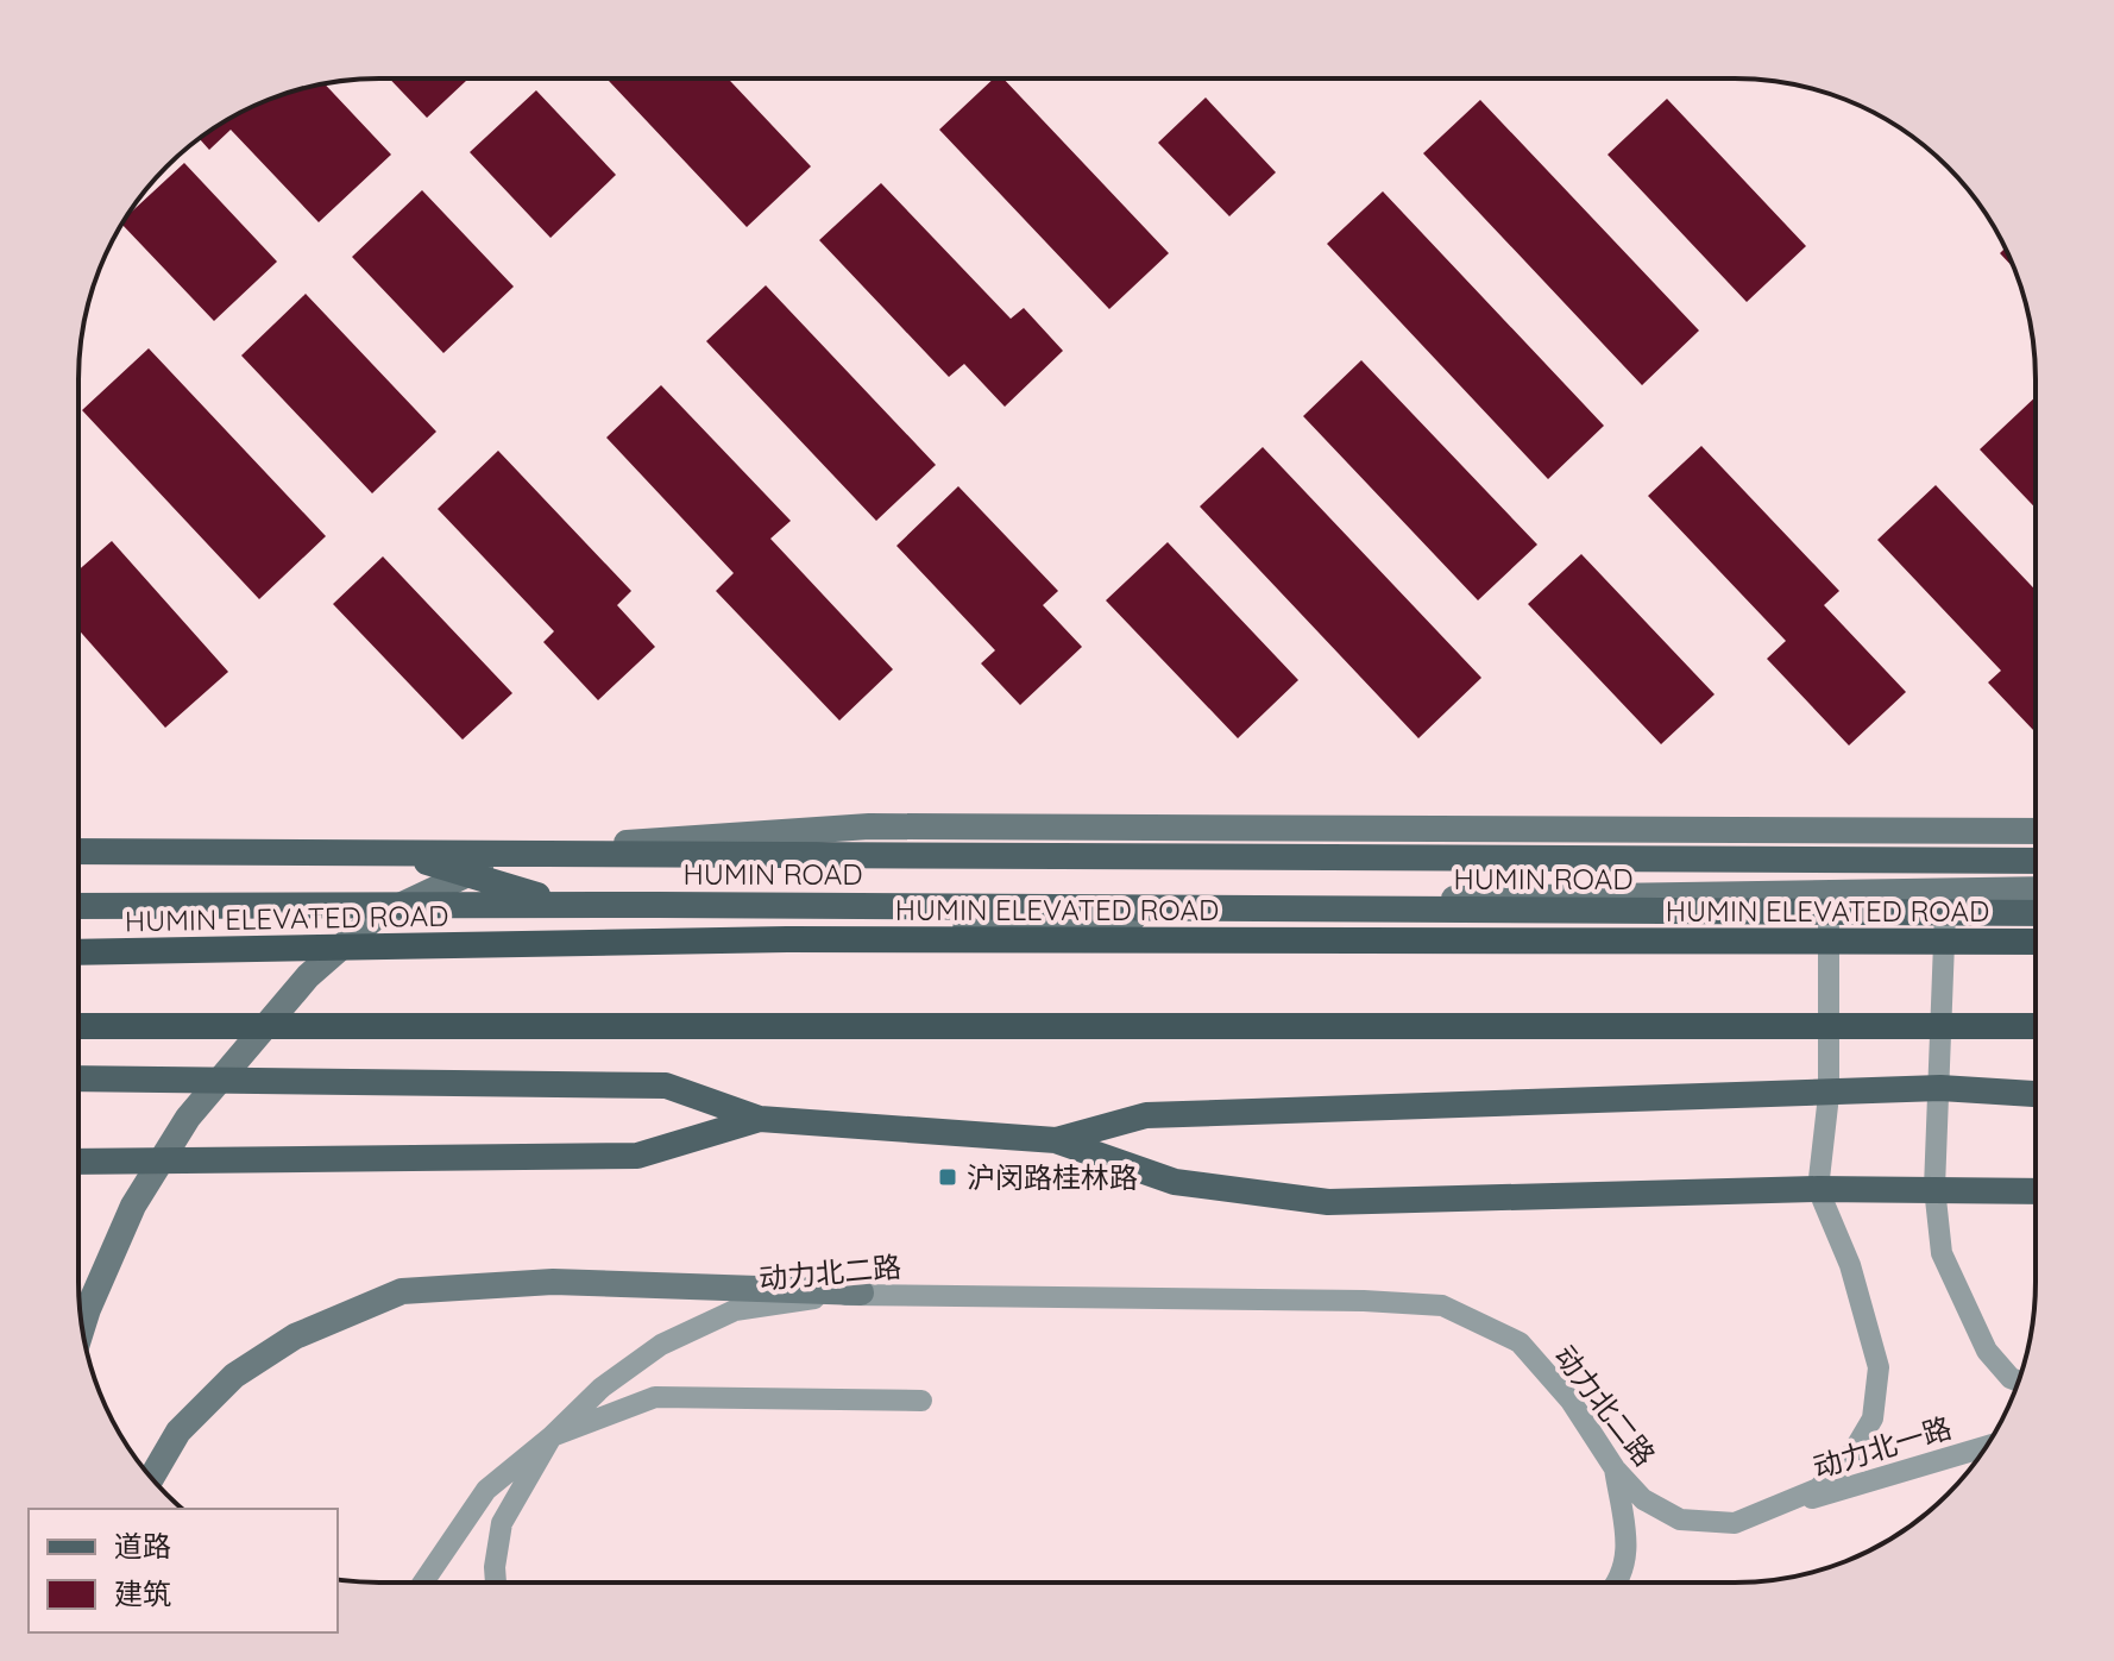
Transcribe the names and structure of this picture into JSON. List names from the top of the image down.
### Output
{
  "streets": {
    "highway": ["HUMIN ELEVATED ROAD"],
    "main road": ["HUMIN ROAD"],
    "lane": ["动力北二路", "动力北一路"]
  },
  "crossings": [
    ["HUMIN ROAD", "动力北二路"],
    ["动力北二路", "动力北一路"]
  ],
  "places": {
    "transit": ["沪闵路桂林路"]
  },
  "legend": ["道路", "建筑"]
}
